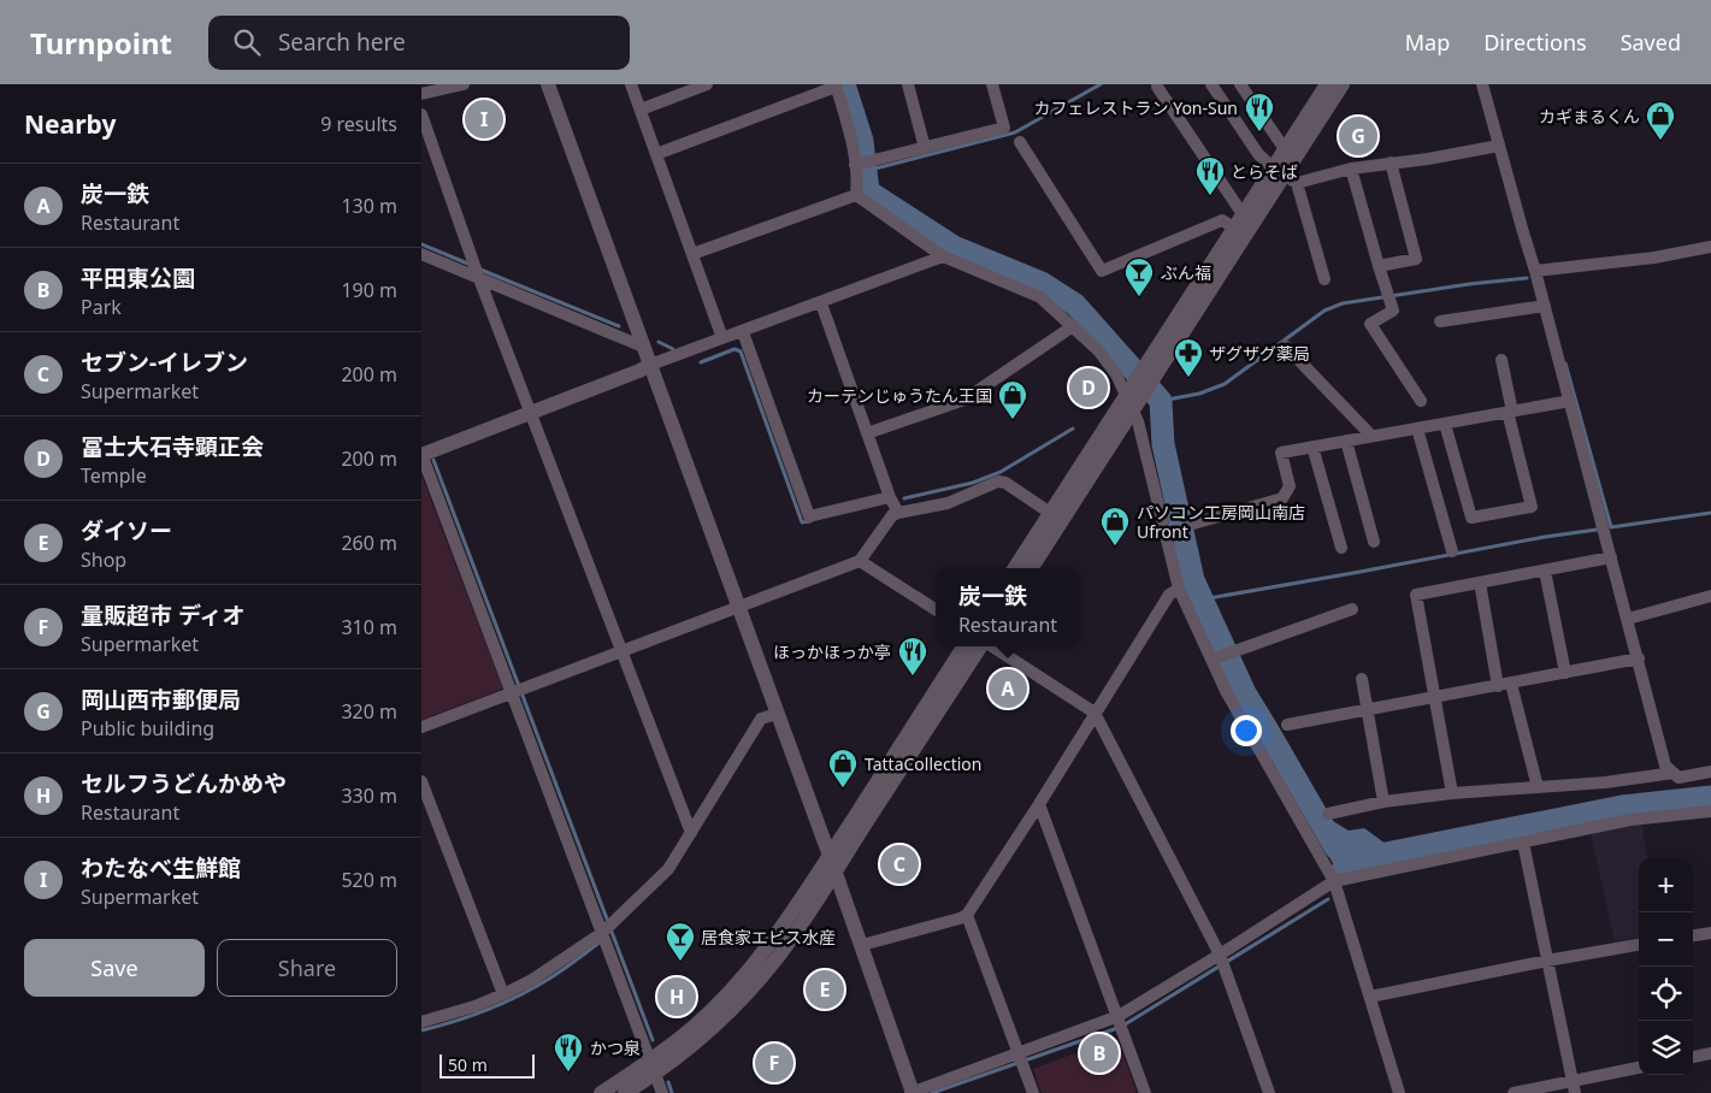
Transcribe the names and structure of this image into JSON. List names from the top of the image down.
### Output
{
  "places": {
    "restaurant": [
      "カフェレストラン Yon-Sun",
      "とらそば",
      "ほっかほっか亭",
      "かつ泉"
    ],
    "shop": [
      "カギまるくん",
      "カーテンじゅうたん王国",
      "パソコン工房岡山南店 Ufront",
      "TattaCollection"
    ],
    "bar": ["ぶん福", "居食家エビス水産"],
    "pharmacy": ["ザグザグ薬局"]
  },
  "scale_bar": "50 m",
  "page": {
    "header": "Turnpoint",
    "search": "Search here",
    "nav": ["Map", "Directions", "Saved"],
    "heading": ["Nearby", "9 results"],
    "pins": [
      "I",
      "G",
      "D",
      "A",
      "C",
      "E",
      "H",
      "B",
      "F"
    ],
    "list": [
      {
        "mark": "A",
        "name": "炭一鉄",
        "note": "Restaurant",
        "value": "130 m"
      },
      {
        "mark": "B",
        "name": "平田東公園",
        "note": "Park",
        "value": "190 m"
      },
      {
        "mark": "C",
        "name": "セブン-イレブン",
        "note": "Supermarket",
        "value": "200 m"
      },
      {
        "mark": "D",
        "name": "冨士大石寺顕正会",
        "note": "Temple",
        "value": "200 m"
      },
      {
        "mark": "E",
        "name": "ダイソー",
        "note": "Shop",
        "value": "260 m"
      },
      {
        "mark": "F",
        "name": "量販超市 ディオ",
        "note": "Supermarket",
        "value": "310 m"
      },
      {
        "mark": "G",
        "name": "岡山西市郵便局",
        "note": "Public building",
        "value": "320 m"
      },
      {
        "mark": "H",
        "name": "セルフうどんかめや",
        "note": "Restaurant",
        "value": "330 m"
      },
      {
        "mark": "I",
        "name": "わたなべ生鮮館",
        "note": "Supermarket",
        "value": "520 m"
      }
    ],
    "popup": ["炭一鉄", "Restaurant"],
    "map_buttons": ["+", "−"],
    "buttons": ["Save", "Share"],
    "scale": "50 m"
  }
}
